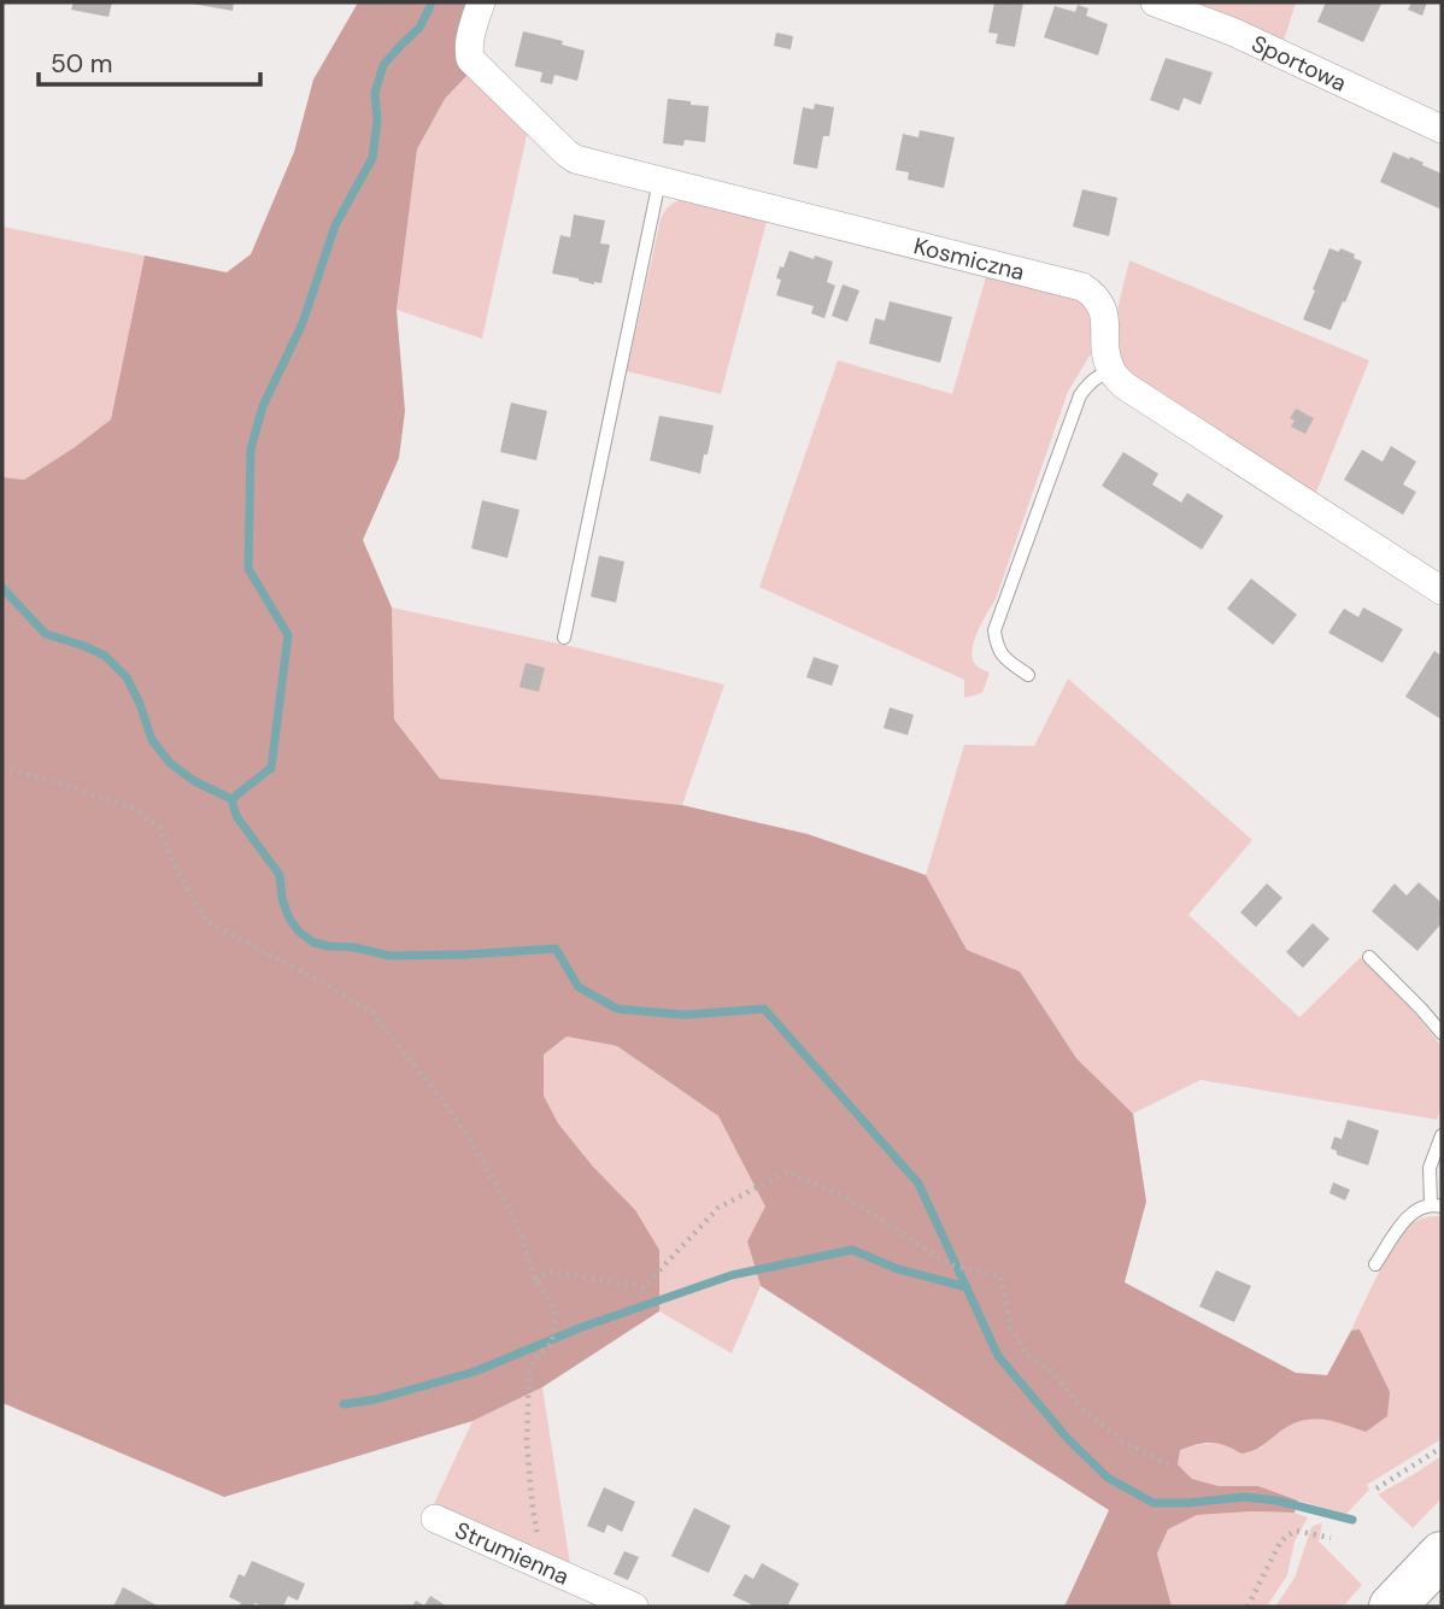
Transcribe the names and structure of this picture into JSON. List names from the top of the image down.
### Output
{
  "streets": {
    "street": ["Sportowa", "Kosmiczna", "Strumienna"]
  },
  "scale_bar": "50 m"
}
